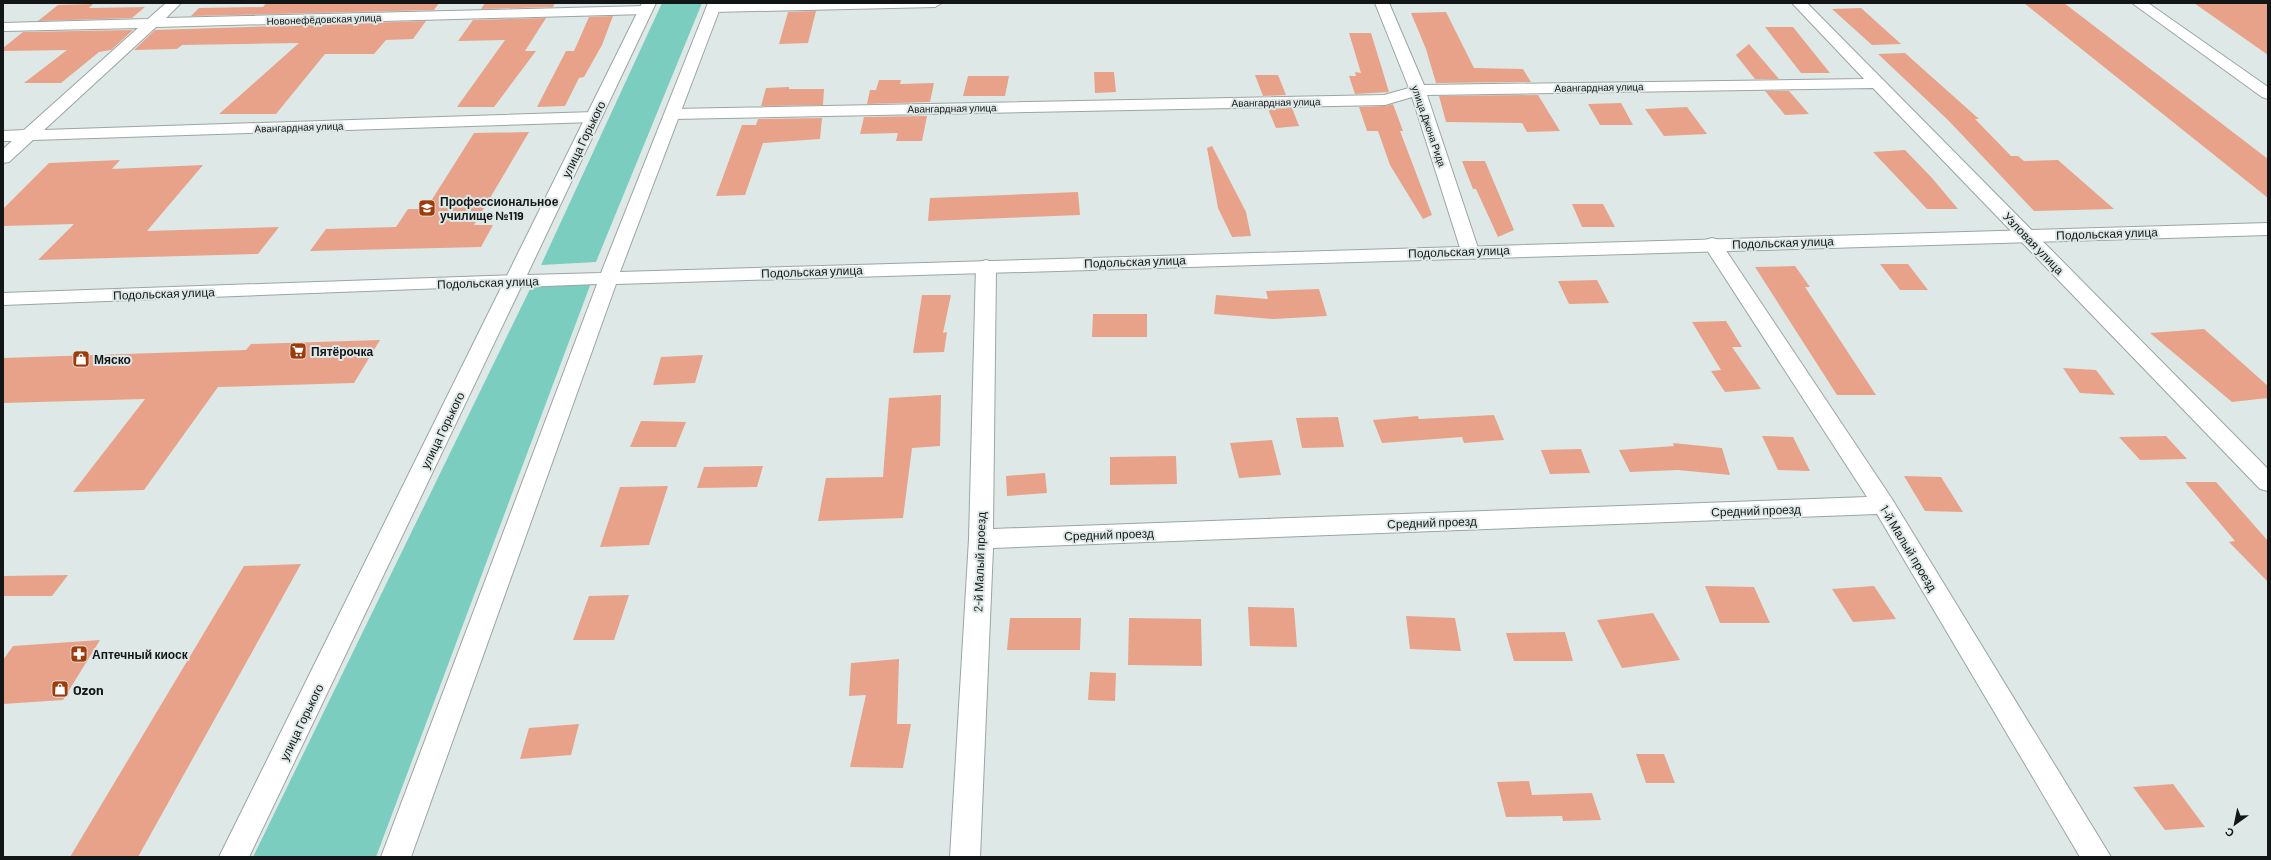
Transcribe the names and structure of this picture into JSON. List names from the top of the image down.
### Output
{
  "streets": {
    "street": [
      "Новонефёдовская улица",
      "Авангардная улица",
      "улица Джона Рида",
      "улица Горького",
      "Подольская улица",
      "Узловая улица",
      "Средний проезд",
      "1-й Малый проезд",
      "2-й Малый проезд"
    ]
  },
  "crossings": [
    ["Новонефёдовская улица", "улица Горького"],
    ["Авангардная улица", "улица Джона Рида"],
    ["Авангардная улица", "улица Горького"],
    ["Авангардная улица", "Узловая улица"],
    ["улица Джона Рида", "Подольская улица"],
    ["улица Горького", "Подольская улица"],
    ["Подольская улица", "Узловая улица"],
    ["Подольская улица", "1-й Малый проезд"],
    ["Подольская улица", "2-й Малый проезд"],
    ["Средний проезд", "1-й Малый проезд"],
    ["Средний проезд", "2-й Малый проезд"]
  ],
  "places": {
    "school or university": ["Профессиональное училище №119"],
    "supermarket": ["Пятёрочка"],
    "shop": ["Мяско", "Ozon"],
    "pharmacy": ["Аптечный киоск"]
  },
  "north": "bottom left"
}
